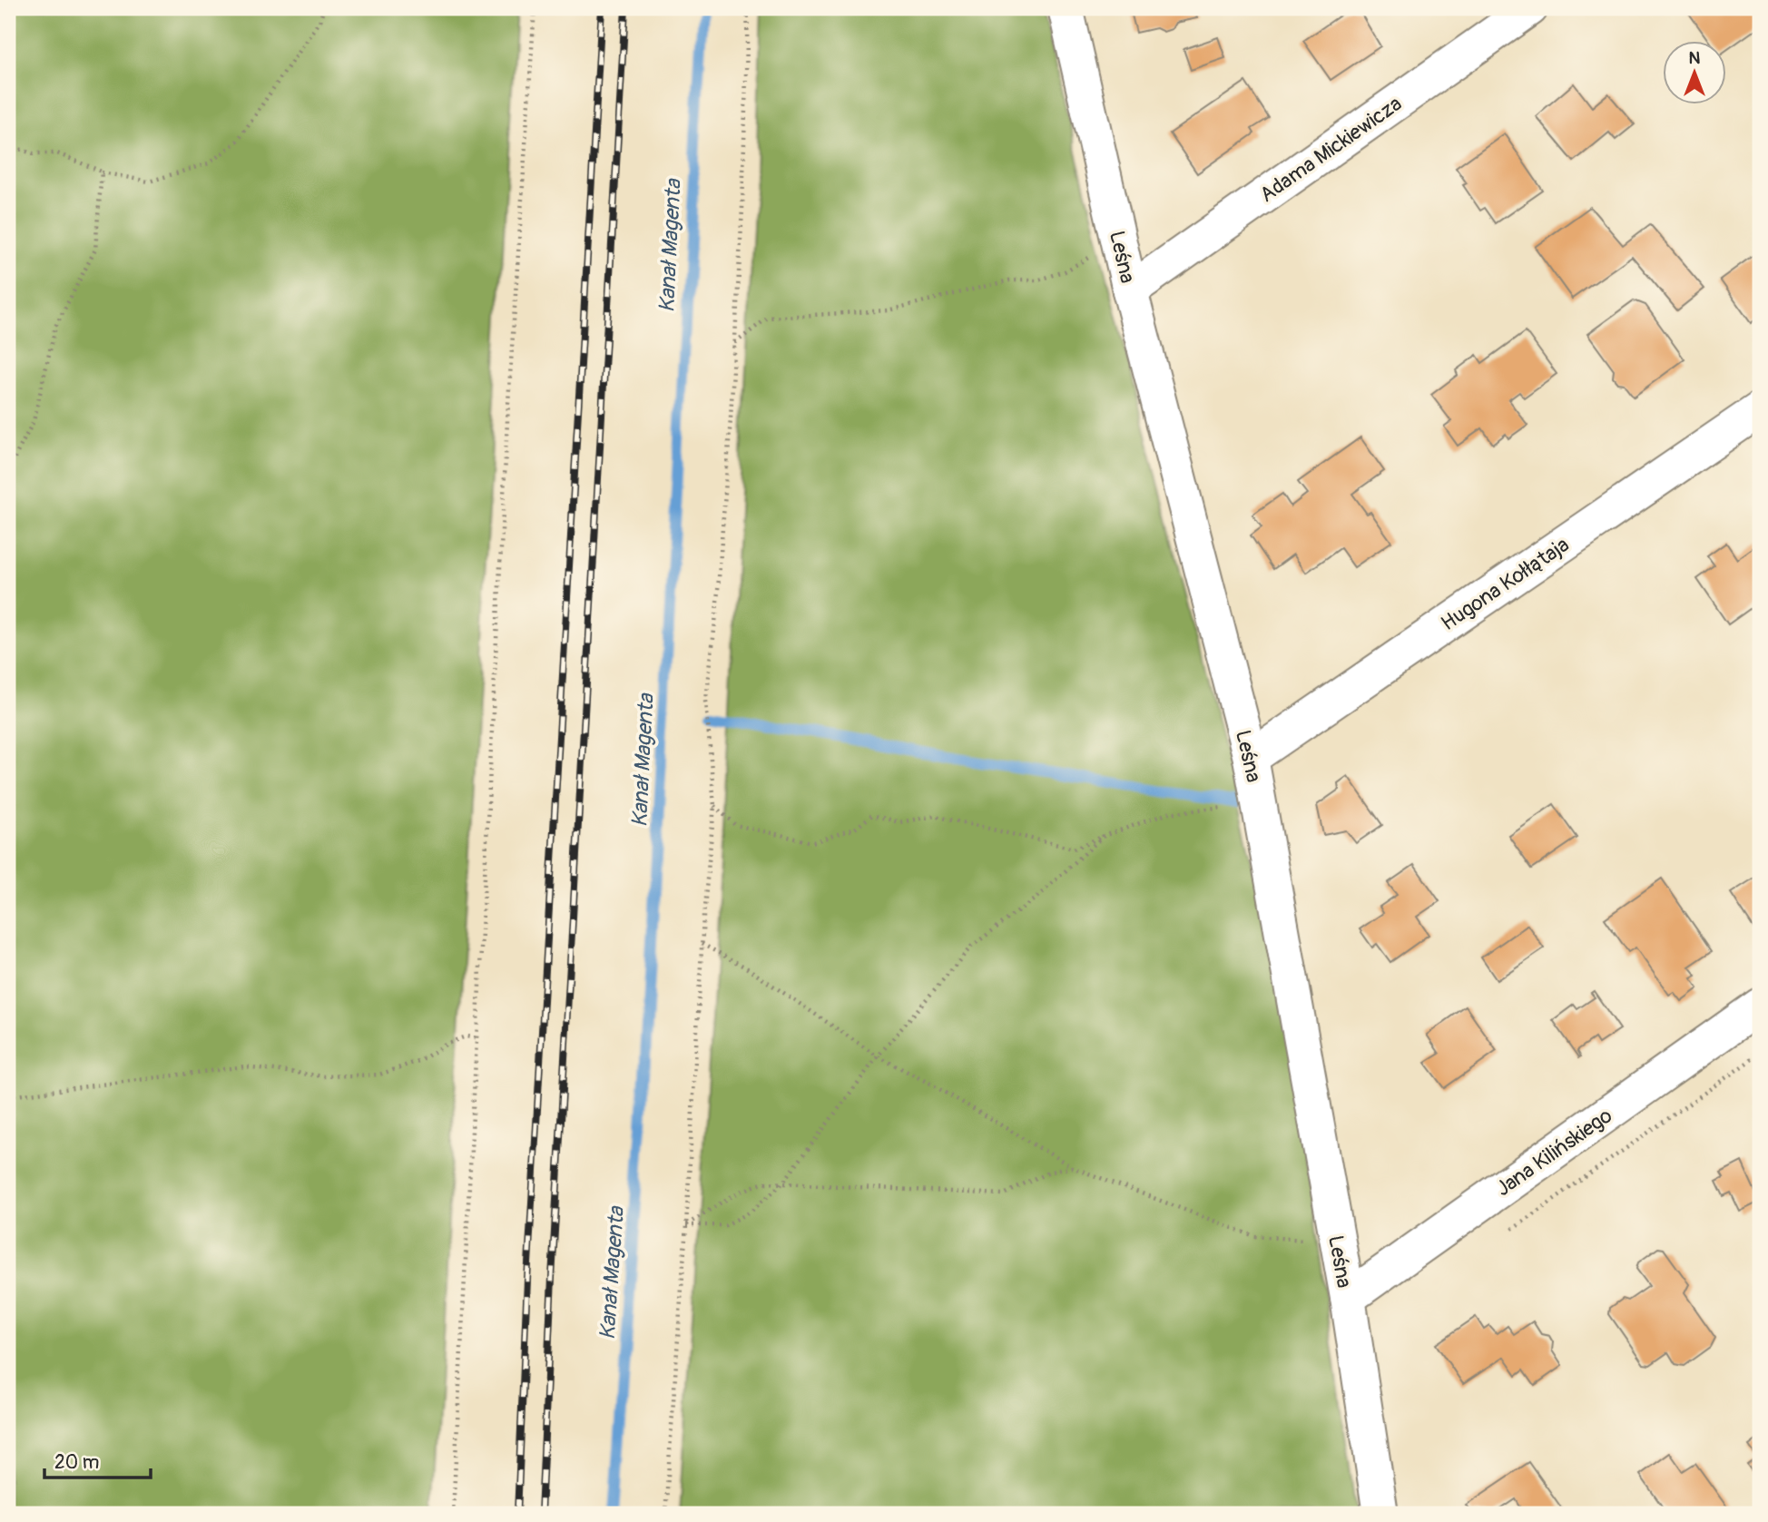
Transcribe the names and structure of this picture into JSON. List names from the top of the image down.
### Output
{
  "streets": {
    "street": [
      "Adama Mickiewicza",
      "Leśna",
      "Hugona Kołłątaja",
      "Jana Kilińskiego"
    ]
  },
  "crossings": [
    ["Adama Mickiewicza", "Leśna"],
    ["Leśna", "Hugona Kołłątaja"],
    ["Leśna", "Jana Kilińskiego"]
  ],
  "water": ["Kanał Magenta"],
  "scale_bar": "20 m",
  "north": "top"
}
